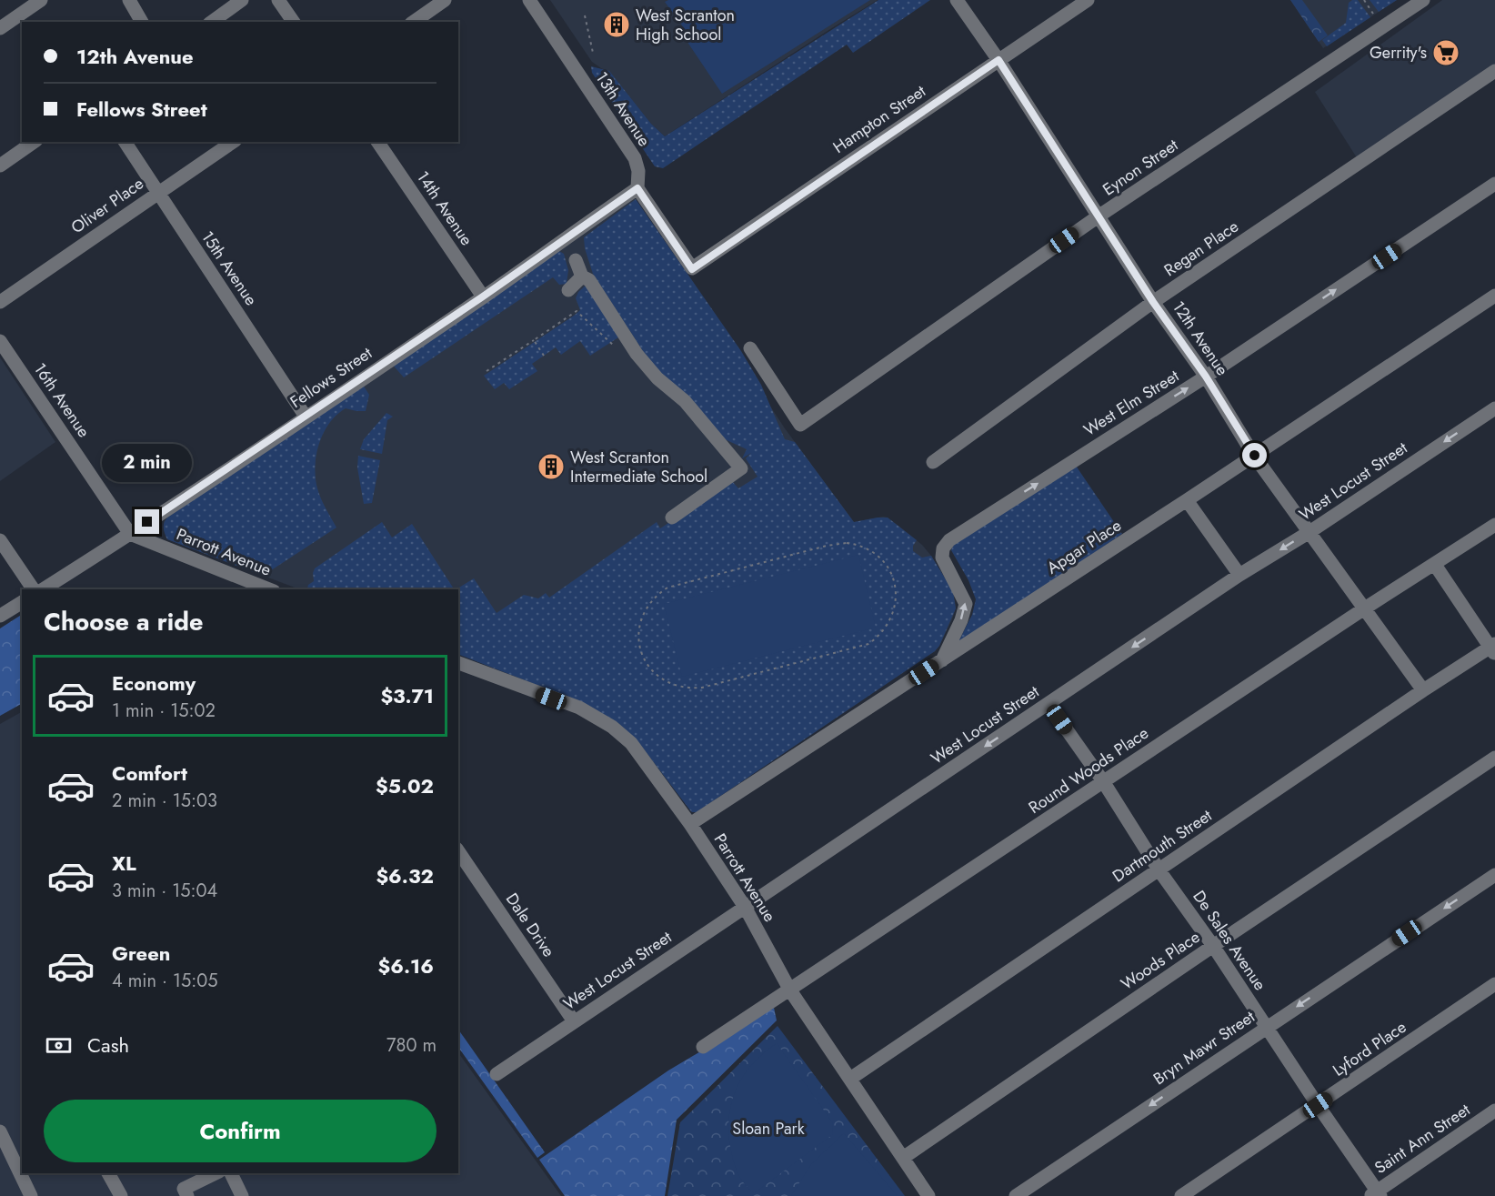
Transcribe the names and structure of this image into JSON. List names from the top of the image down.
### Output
{
  "streets": {
    "street": [
      "13th Avenue",
      "Hampton Street",
      "Eynon Street",
      "Oliver Place",
      "14th Avenue",
      "Regan Place",
      "15th Avenue",
      "12th Avenue",
      "Fellows Street",
      "16th Avenue",
      "West Elm Street",
      "West Locust Street",
      "Apgar Place",
      "Parrott Avenue",
      "Round Woods Place",
      "Dartmouth Street",
      "Dale Drive",
      "De Sales Avenue",
      "Woods Place",
      "Bryn Mawr Street",
      "Lyford Place",
      "Saint Ann Street"
    ]
  },
  "crossings": [
    ["13th Avenue", "Hampton Street"],
    ["13th Avenue", "Fellows Street"],
    ["Hampton Street", "12th Avenue"],
    ["Hampton Street", "Fellows Street"],
    ["Eynon Street", "12th Avenue"],
    ["Oliver Place", "15th Avenue"],
    ["14th Avenue", "Fellows Street"],
    ["Regan Place", "12th Avenue"],
    ["15th Avenue", "Fellows Street"],
    ["12th Avenue", "West Elm Street"],
    ["12th Avenue", "West Locust Street"],
    ["12th Avenue", "Apgar Place"],
    ["12th Avenue", "Round Woods Place"],
    ["12th Avenue", "Dartmouth Street"],
    ["Fellows Street", "16th Avenue"],
    ["Fellows Street", "Parrott Avenue"],
    ["16th Avenue", "Parrott Avenue"],
    ["West Elm Street", "Apgar Place"],
    ["West Locust Street", "Parrott Avenue"],
    ["West Locust Street", "Dale Drive"],
    ["West Locust Street", "De Sales Avenue"],
    ["Apgar Place", "Parrott Avenue"],
    ["Parrott Avenue", "Round Woods Place"],
    ["Parrott Avenue", "Dartmouth Street"],
    ["Parrott Avenue", "Woods Place"],
    ["Round Woods Place", "De Sales Avenue"],
    ["Dartmouth Street", "De Sales Avenue"],
    ["De Sales Avenue", "Woods Place"],
    ["De Sales Avenue", "Bryn Mawr Street"],
    ["De Sales Avenue", "Lyford Place"],
    ["De Sales Avenue", "Saint Ann Street"]
  ],
  "one_way": ["West Elm Street", "West Locust Street", "Bryn Mawr Street"],
  "parks": ["Sloan Park"],
  "places": {
    "building": ["West Scranton High School", "West Scranton Intermediate School"],
    "supermarket": ["Gerrity's"]
  },
  "page": {
    "banner": ["12th Avenue", "Fellows Street"],
    "bubble": "2 min",
    "heading": "Choose a ride",
    "list": [
      {
        "name": "Economy",
        "note": "1 min · 15:02",
        "value": "$3.71"
      },
      {
        "name": "Comfort",
        "note": "2 min · 15:03",
        "value": "$5.02"
      },
      {
        "name": "XL",
        "note": "3 min · 15:04",
        "value": "$6.32"
      },
      {
        "name": "Green",
        "note": "4 min · 15:05",
        "value": "$6.16"
      }
    ],
    "pay": ["Cash", "780 m"],
    "buttons": "Confirm"
  }
}
